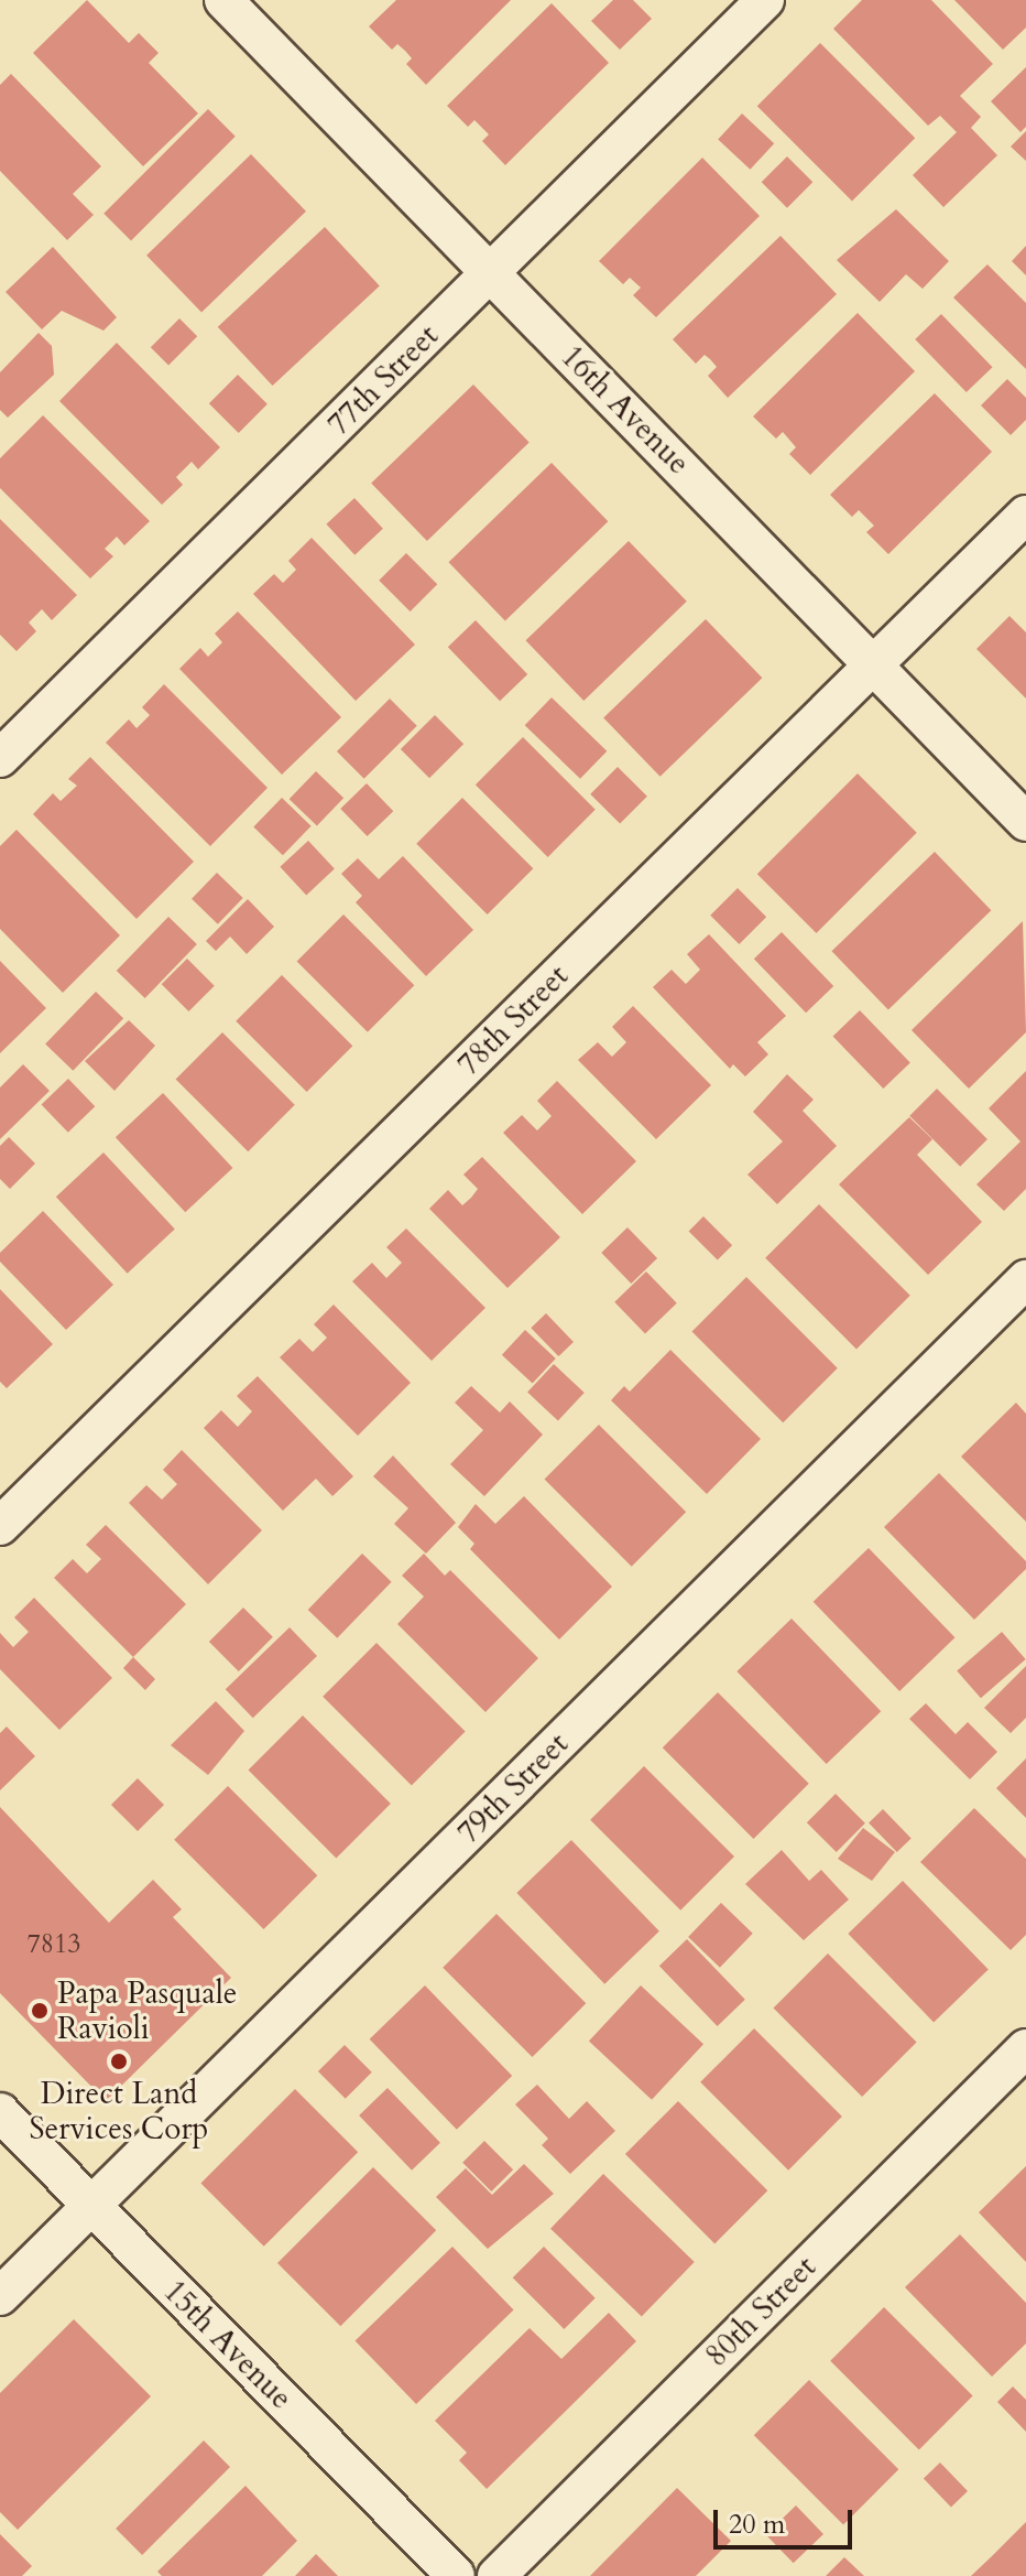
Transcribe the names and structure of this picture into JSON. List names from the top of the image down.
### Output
{
  "streets": {
    "street": [
      "77th Street",
      "16th Avenue",
      "78th Street",
      "79th Street",
      "80th Street",
      "15th Avenue"
    ]
  },
  "crossings": [
    ["77th Street", "16th Avenue"],
    ["16th Avenue", "78th Street"],
    ["79th Street", "15th Avenue"]
  ],
  "places": ["Papa Pasquale Ravioli", "Direct Land Services Corp"],
  "house_numbers": ["7813"],
  "scale_bar": "20 m"
}
